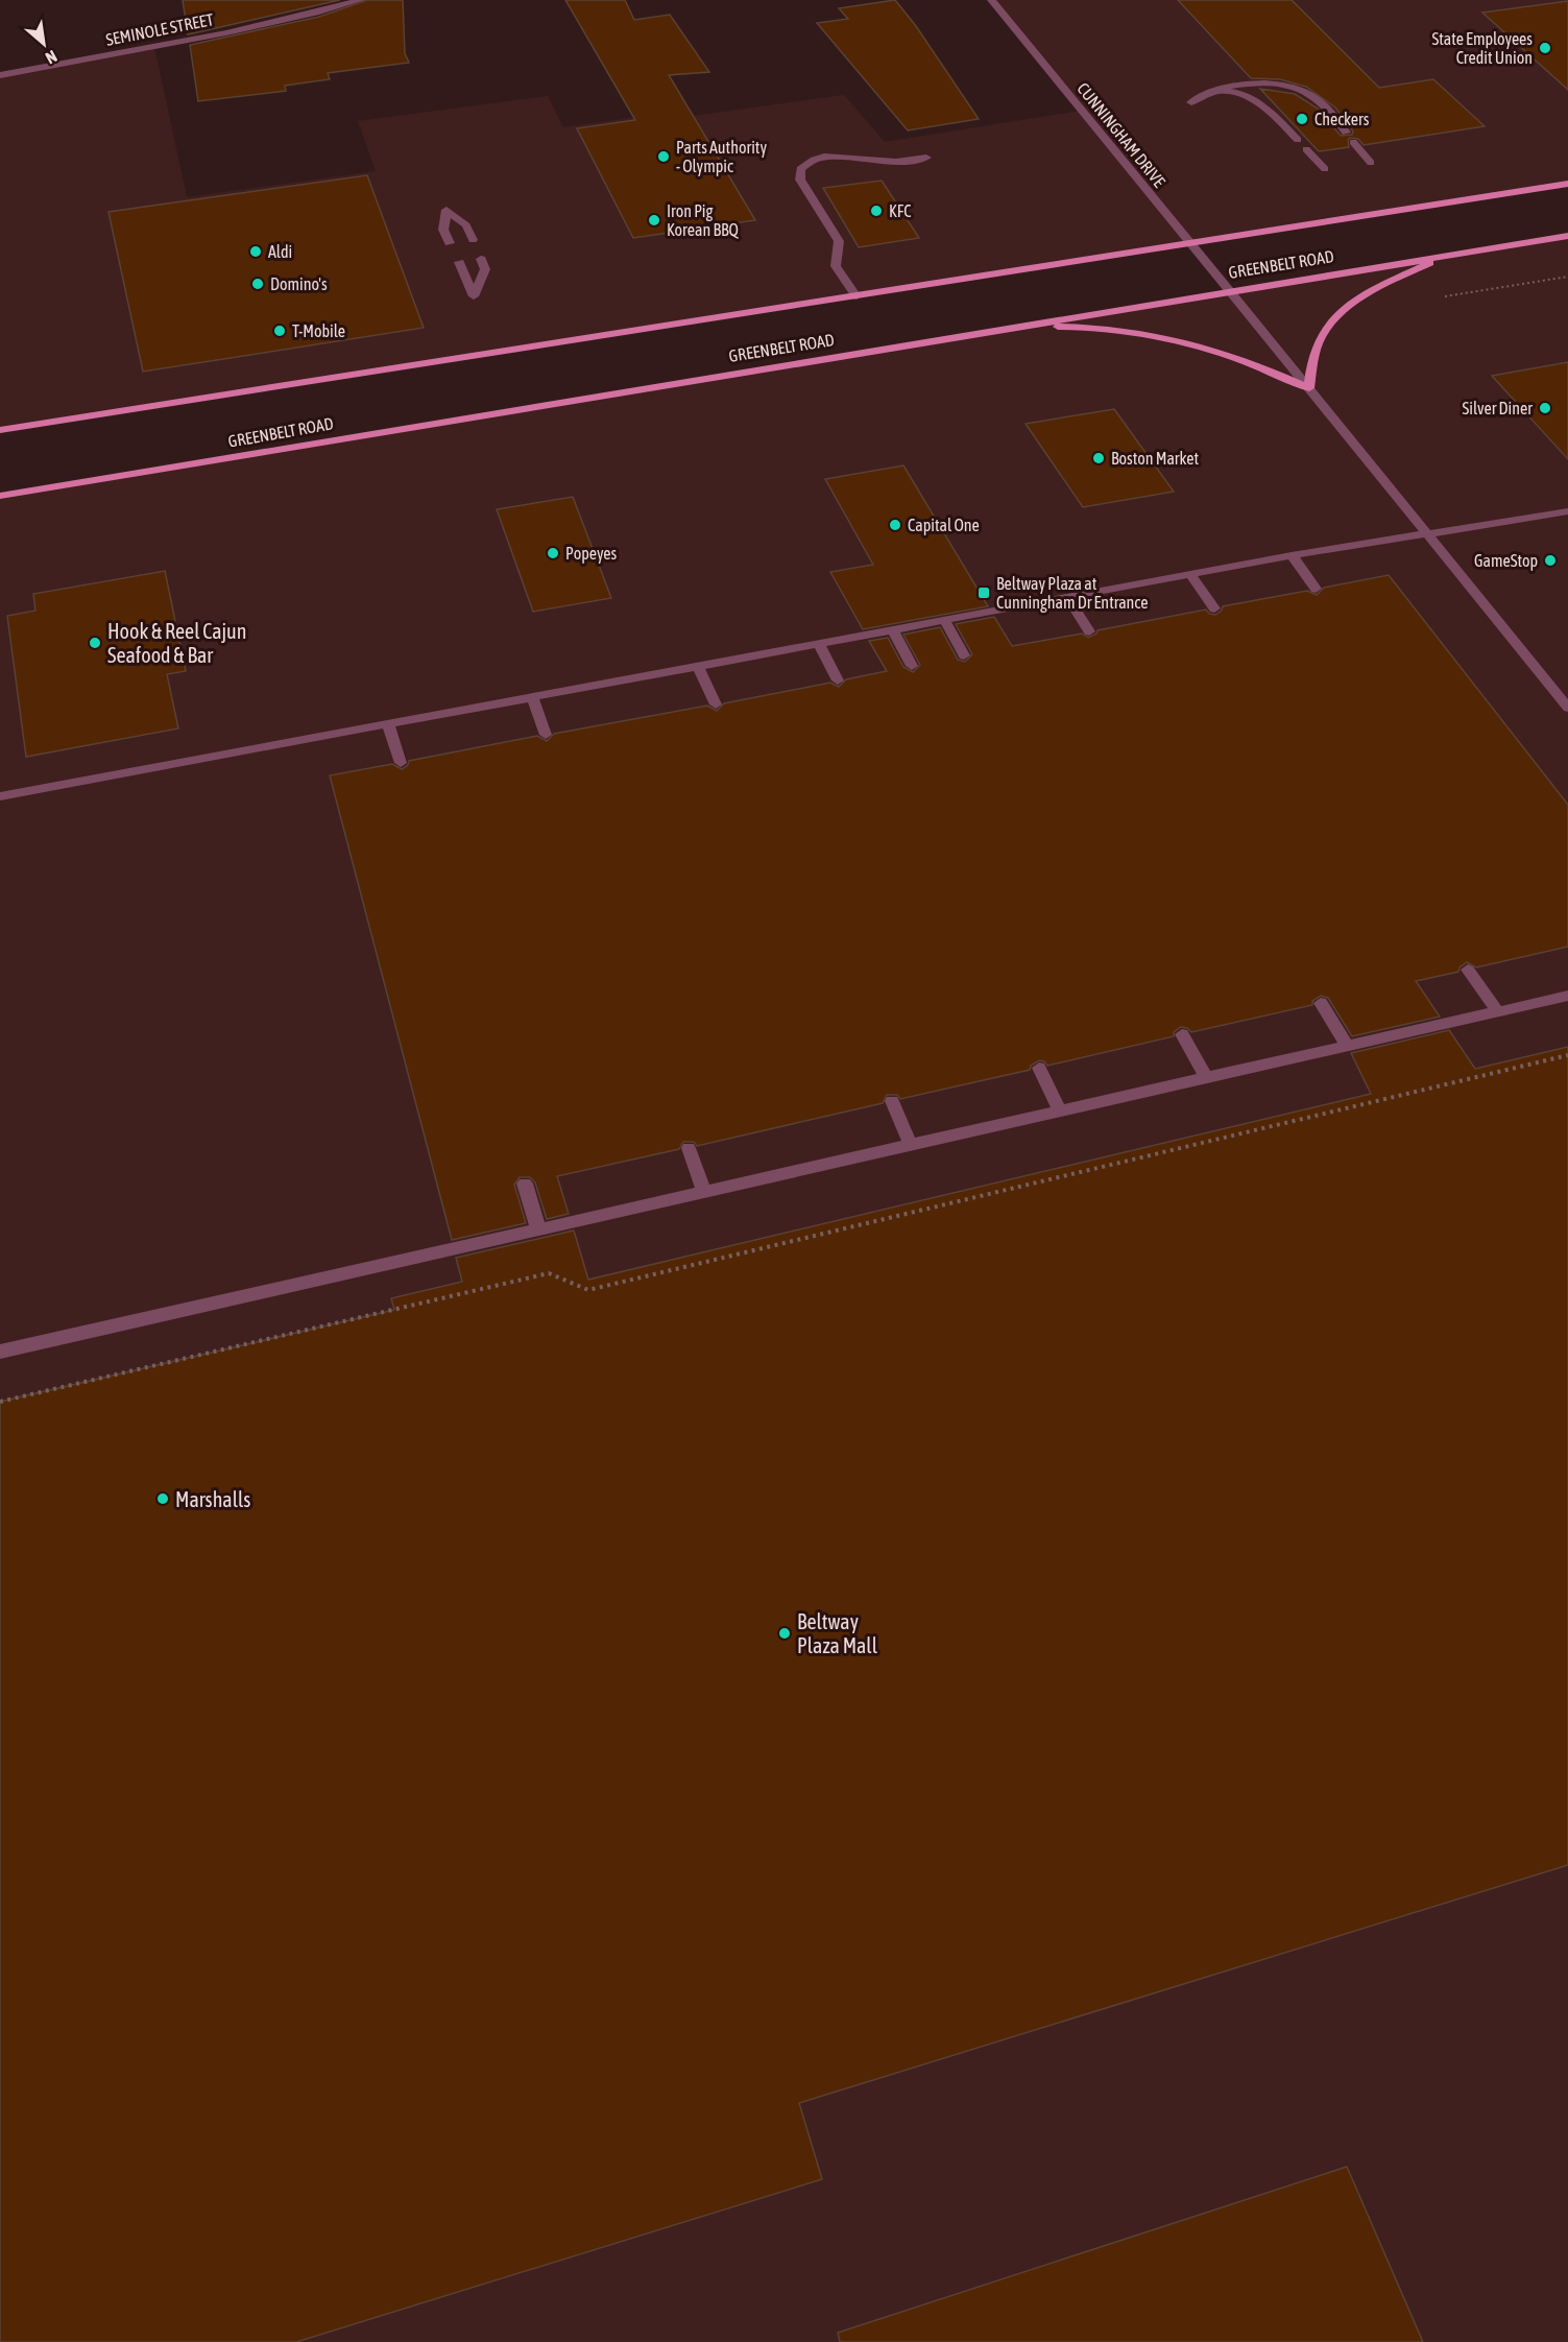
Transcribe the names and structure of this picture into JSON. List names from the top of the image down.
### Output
{
  "streets": {
    "main road": ["GREENBELT ROAD"],
    "street": ["SEMINOLE STREET", "CUNNINGHAM DRIVE"]
  },
  "crossings": [
    ["CUNNINGHAM DRIVE", "GREENBELT ROAD"]
  ],
  "places": {
    "other": [
      "State Employees Credit Union",
      "Checkers",
      "Parts Authority - Olympic",
      "KFC",
      "Iron Pig Korean BBQ",
      "Aldi",
      "Domino's",
      "T-Mobile",
      "Silver Diner",
      "Boston Market",
      "Capital One",
      "Popeyes",
      "GameStop",
      "Hook & Reel Cajun Seafood & Bar",
      "Marshalls",
      "Beltway Plaza Mall"
    ],
    "transit": ["Beltway Plaza at Cunningham Dr Entrance"]
  },
  "north": "bottom right"
}
